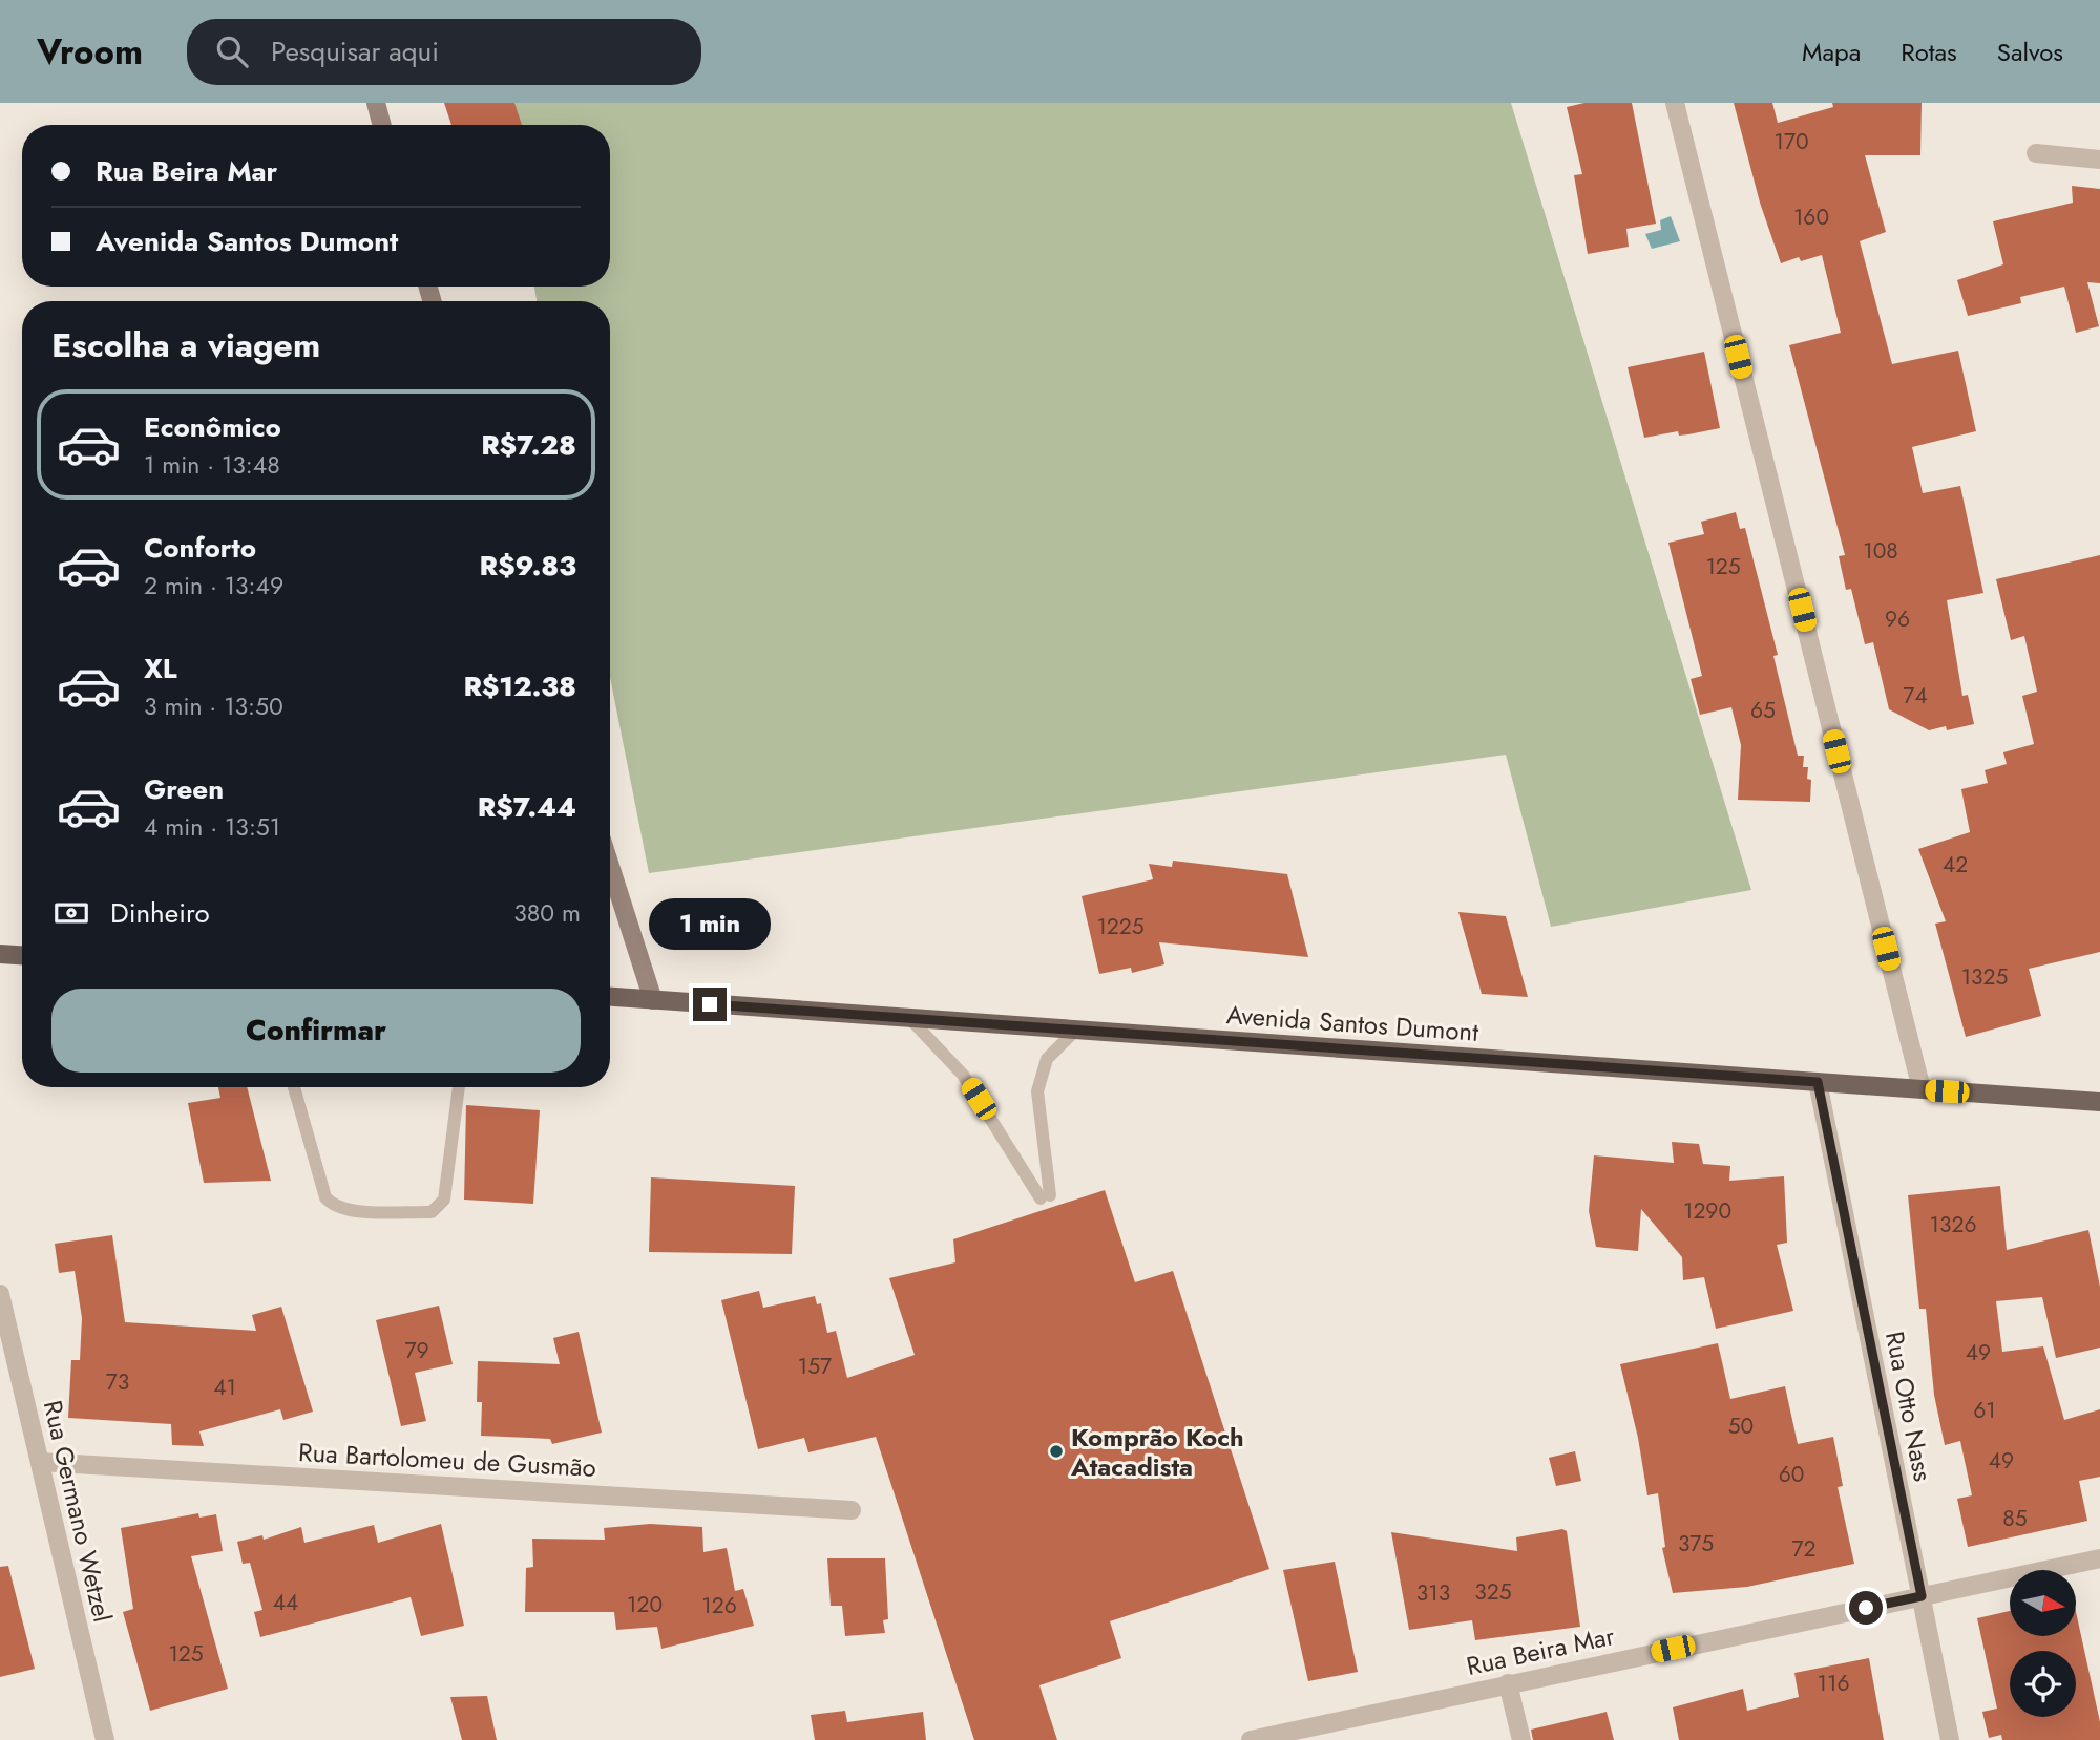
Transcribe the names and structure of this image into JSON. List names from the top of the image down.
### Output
{
  "streets": {
    "main road": ["Avenida Santos Dumont"],
    "street": [
      "Rua Otto Nass",
      "Rua Bartolomeu de Gusmão",
      "Rua Germano Wetzel",
      "Rua Beira Mar"
    ]
  },
  "crossings": [
    ["Avenida Santos Dumont", "Rua Otto Nass"],
    ["Rua Otto Nass", "Rua Beira Mar"],
    ["Rua Bartolomeu de Gusmão", "Rua Germano Wetzel"]
  ],
  "places": ["Komprão Koch Atacadista"],
  "house_numbers": [
    "170",
    "160",
    "108",
    "125",
    "96",
    "74",
    "65",
    "42",
    "1225",
    "1325",
    "1290",
    "1326",
    "79",
    "49",
    "157",
    "73",
    "41",
    "61",
    "50",
    "49",
    "60",
    "85",
    "375",
    "72",
    "325",
    "313",
    "44",
    "120",
    "126",
    "125",
    "116"
  ],
  "north": "right",
  "page": {
    "header": "Vroom",
    "search": "Pesquisar aqui",
    "nav": ["Mapa", "Rotas", "Salvos"],
    "banner": ["Rua Beira Mar", "Avenida Santos Dumont"],
    "heading": "Escolha a viagem",
    "list": [
      {
        "name": "Econômico",
        "note": "1 min · 13:48",
        "value": "R$7.28"
      },
      {
        "name": "Conforto",
        "note": "2 min · 13:49",
        "value": "R$9.83"
      },
      {
        "name": "XL",
        "note": "3 min · 13:50",
        "value": "R$12.38"
      },
      {
        "name": "Green",
        "note": "4 min · 13:51",
        "value": "R$7.44"
      }
    ],
    "pay": ["Dinheiro", "380 m"],
    "bubble": "1 min",
    "buttons": "Confirmar"
  }
}
